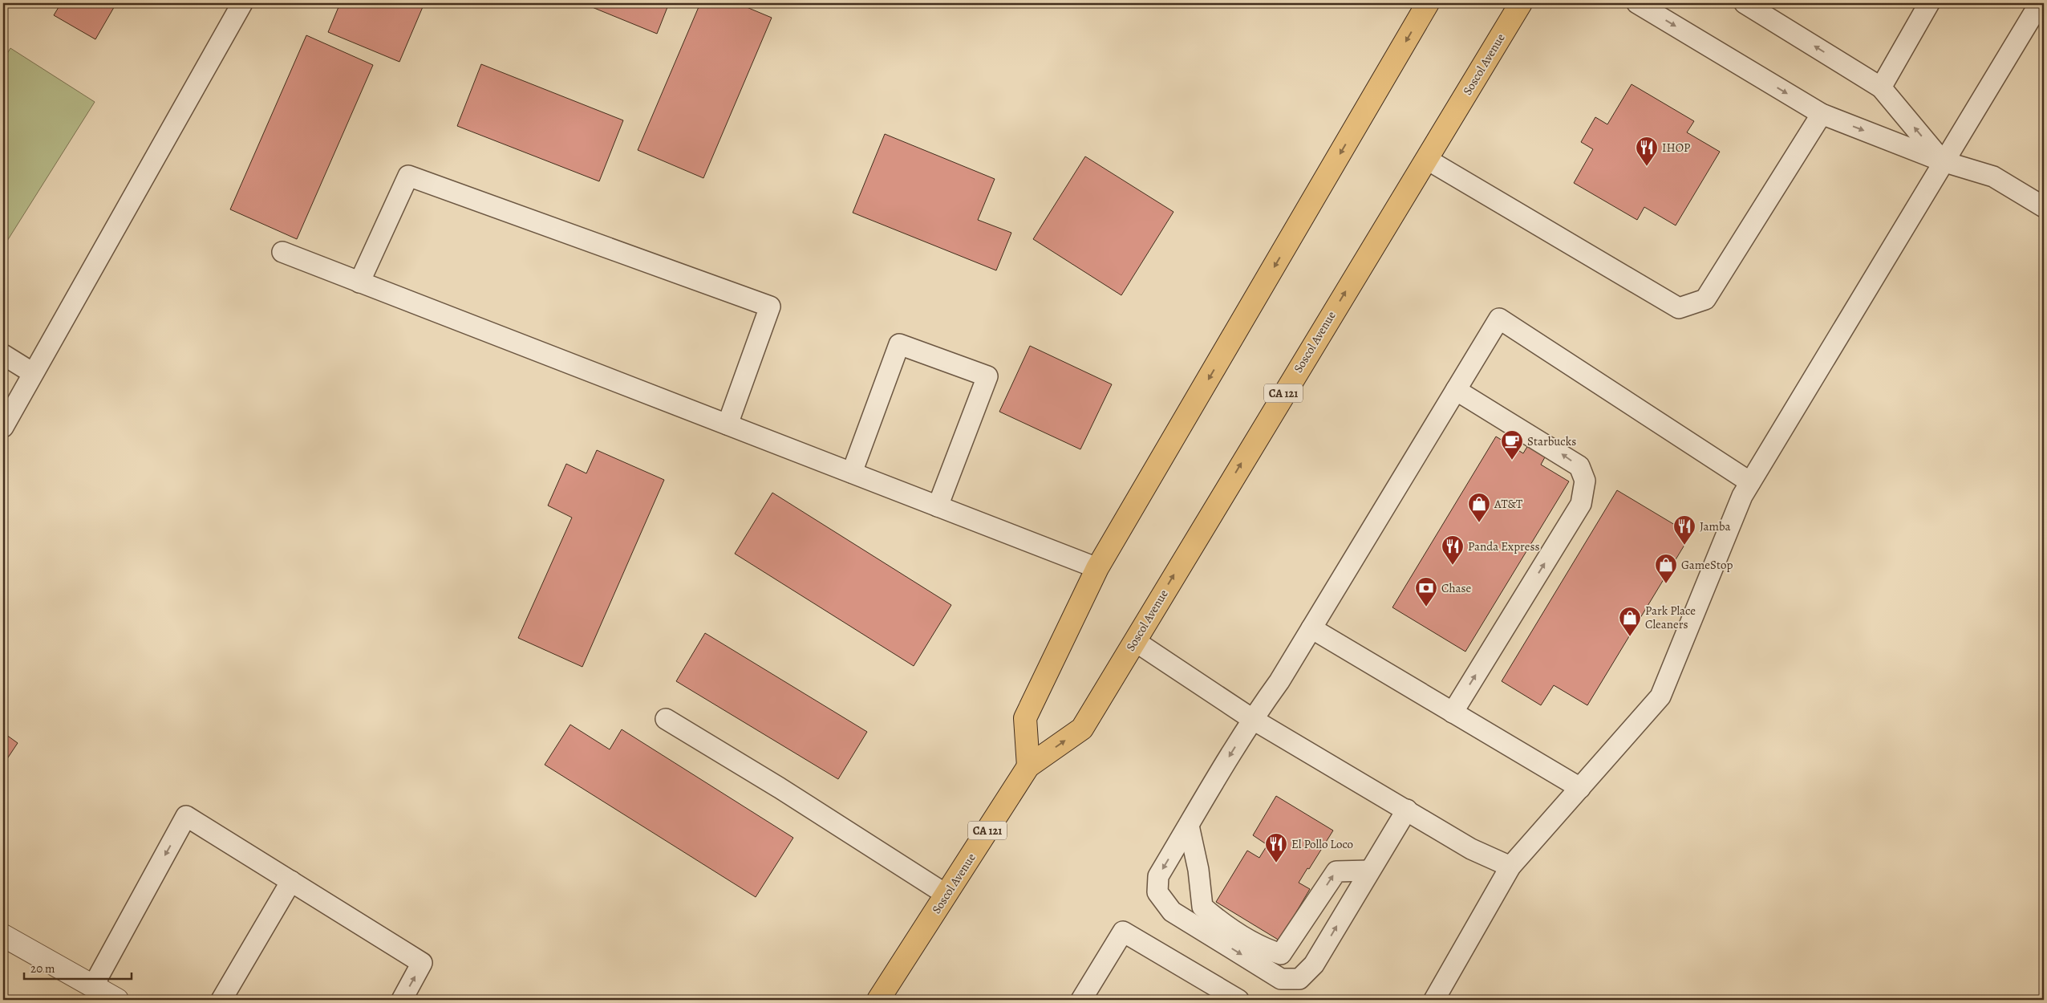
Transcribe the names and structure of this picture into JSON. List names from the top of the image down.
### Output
{
  "streets": {
    "main road": ["Soscol Avenue", "CA 121"]
  },
  "places": {
    "restaurant": [
      "IHOP",
      "Jamba",
      "Panda Express",
      "El Pollo Loco"
    ],
    "cafe": ["Starbucks"],
    "shop": ["AT&T", "GameStop", "Park Place Cleaners"],
    "bank": ["Chase"]
  },
  "scale_bar": "20 m"
}
